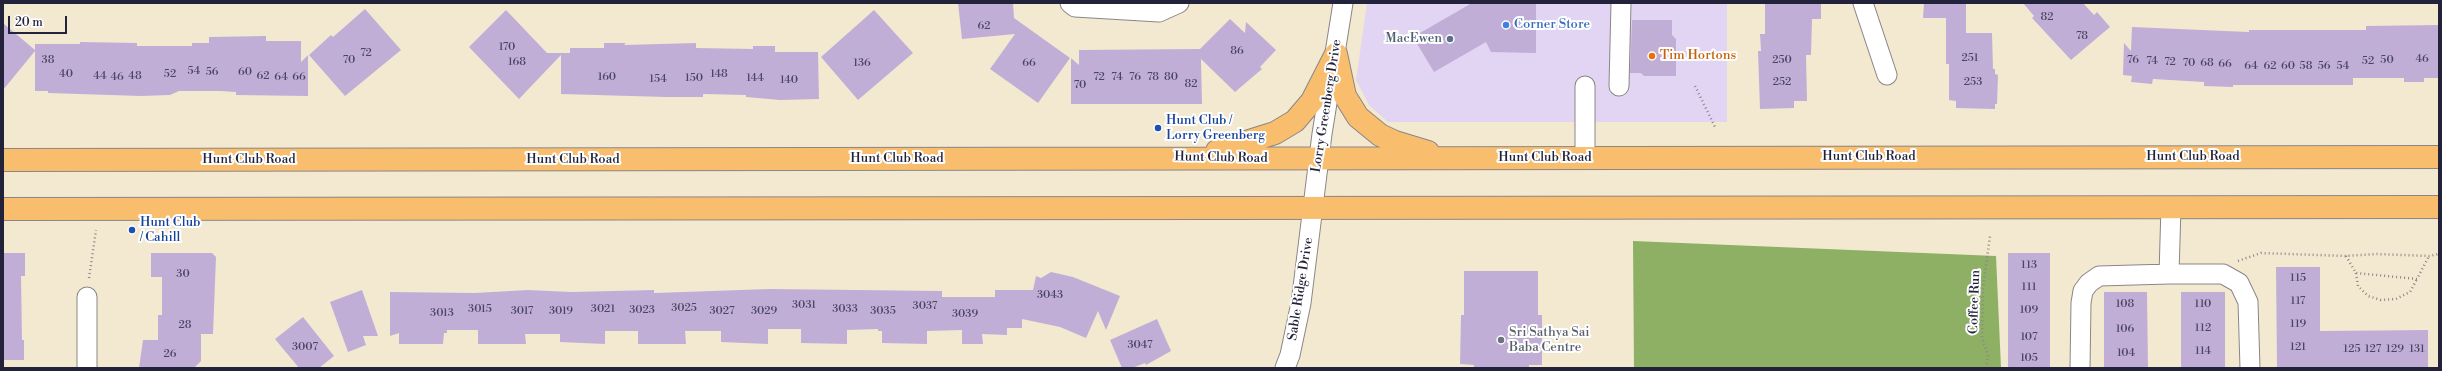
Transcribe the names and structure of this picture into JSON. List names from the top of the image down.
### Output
{
  "streets": {
    "main road": ["Hunt Club Road"],
    "street": ["Lorry Greenberg Drive", "Sable Ridge Drive"],
    "path": ["Coffee Run"]
  },
  "crossings": [
    ["Lorry Greenberg Drive", "Hunt Club Road"],
    ["Lorry Greenberg Drive", "Sable Ridge Drive"]
  ],
  "places": [
    "Corner Store",
    "MacEwen",
    "Tim Hortons",
    "Hunt Club / Lorry Greenberg",
    "Hunt Club / Cahill",
    "Sri Sathya Sai Baba Centre"
  ],
  "house_numbers": [
    "82",
    "62",
    "78",
    "170",
    "86",
    "72",
    "251",
    "46",
    "38",
    "70",
    "250",
    "76",
    "50",
    "74",
    "52",
    "168",
    "72",
    "136",
    "66",
    "70",
    "68",
    "66",
    "64",
    "62",
    "60",
    "58",
    "56",
    "54",
    "54",
    "56",
    "60",
    "40",
    "52",
    "148",
    "44",
    "48",
    "62",
    "46",
    "64",
    "66",
    "160",
    "72",
    "74",
    "76",
    "78",
    "80",
    "150",
    "144",
    "154",
    "140",
    "252",
    "253",
    "82",
    "70",
    "113",
    "30",
    "115",
    "111",
    "3043",
    "117",
    "108",
    "110",
    "3031",
    "3037",
    "3025",
    "3015",
    "3021",
    "3033",
    "3023",
    "109",
    "3017",
    "3019",
    "3027",
    "3029",
    "3035",
    "3013",
    "3039",
    "119",
    "28",
    "112",
    "106",
    "107",
    "3047",
    "3007",
    "121",
    "125",
    "127",
    "129",
    "131",
    "114",
    "104",
    "26",
    "105"
  ],
  "scale_bar": "20 m"
}
